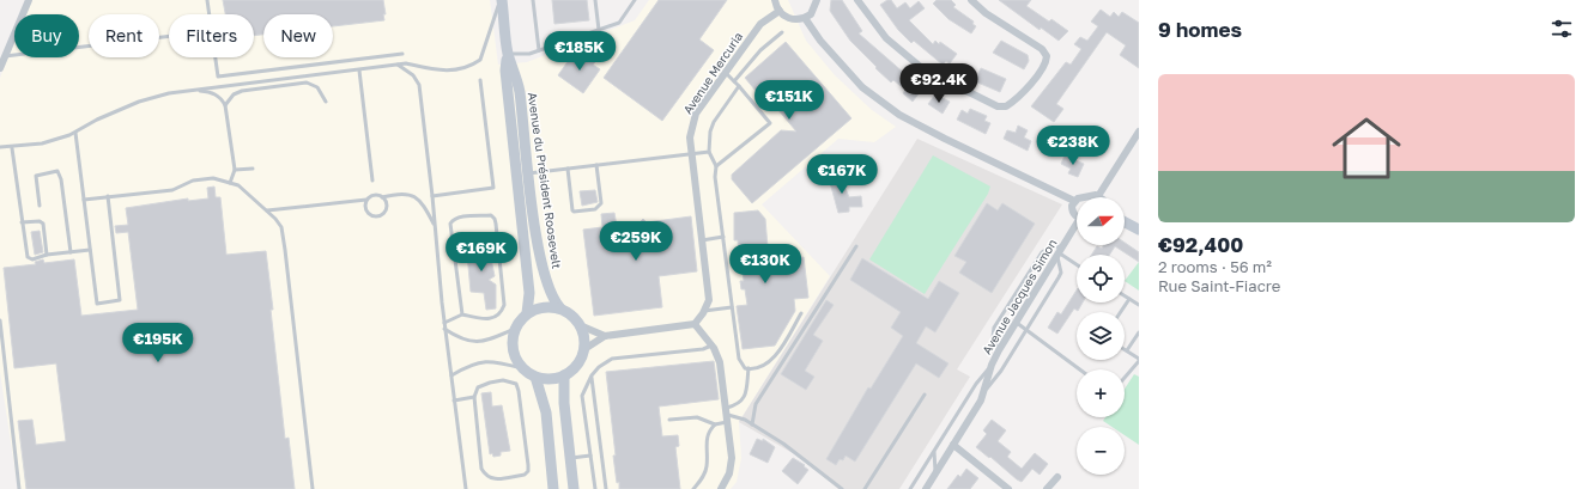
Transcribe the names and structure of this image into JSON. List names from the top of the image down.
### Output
{
  "streets": {
    "main road": ["Avenue du Président Roosevelt"],
    "street": ["Avenue Mercuria", "Avenue Jacques Simon"]
  },
  "north": "right",
  "page": {
    "heading": "9 homes",
    "chip": [
      "Buy",
      "Rent",
      "Filters",
      "New"
    ],
    "price": [
      "€185K",
      "€92.4K",
      "€151K",
      "€238K",
      "€167K",
      "€259K",
      "€169K",
      "€130K",
      "€195K"
    ],
    "list": [
      {
        "name": "€92,400",
        "note": "2 rooms · 56 m² · Rue Saint-Fiacre"
      }
    ],
    "map_buttons": ["+", "−"]
  }
}
